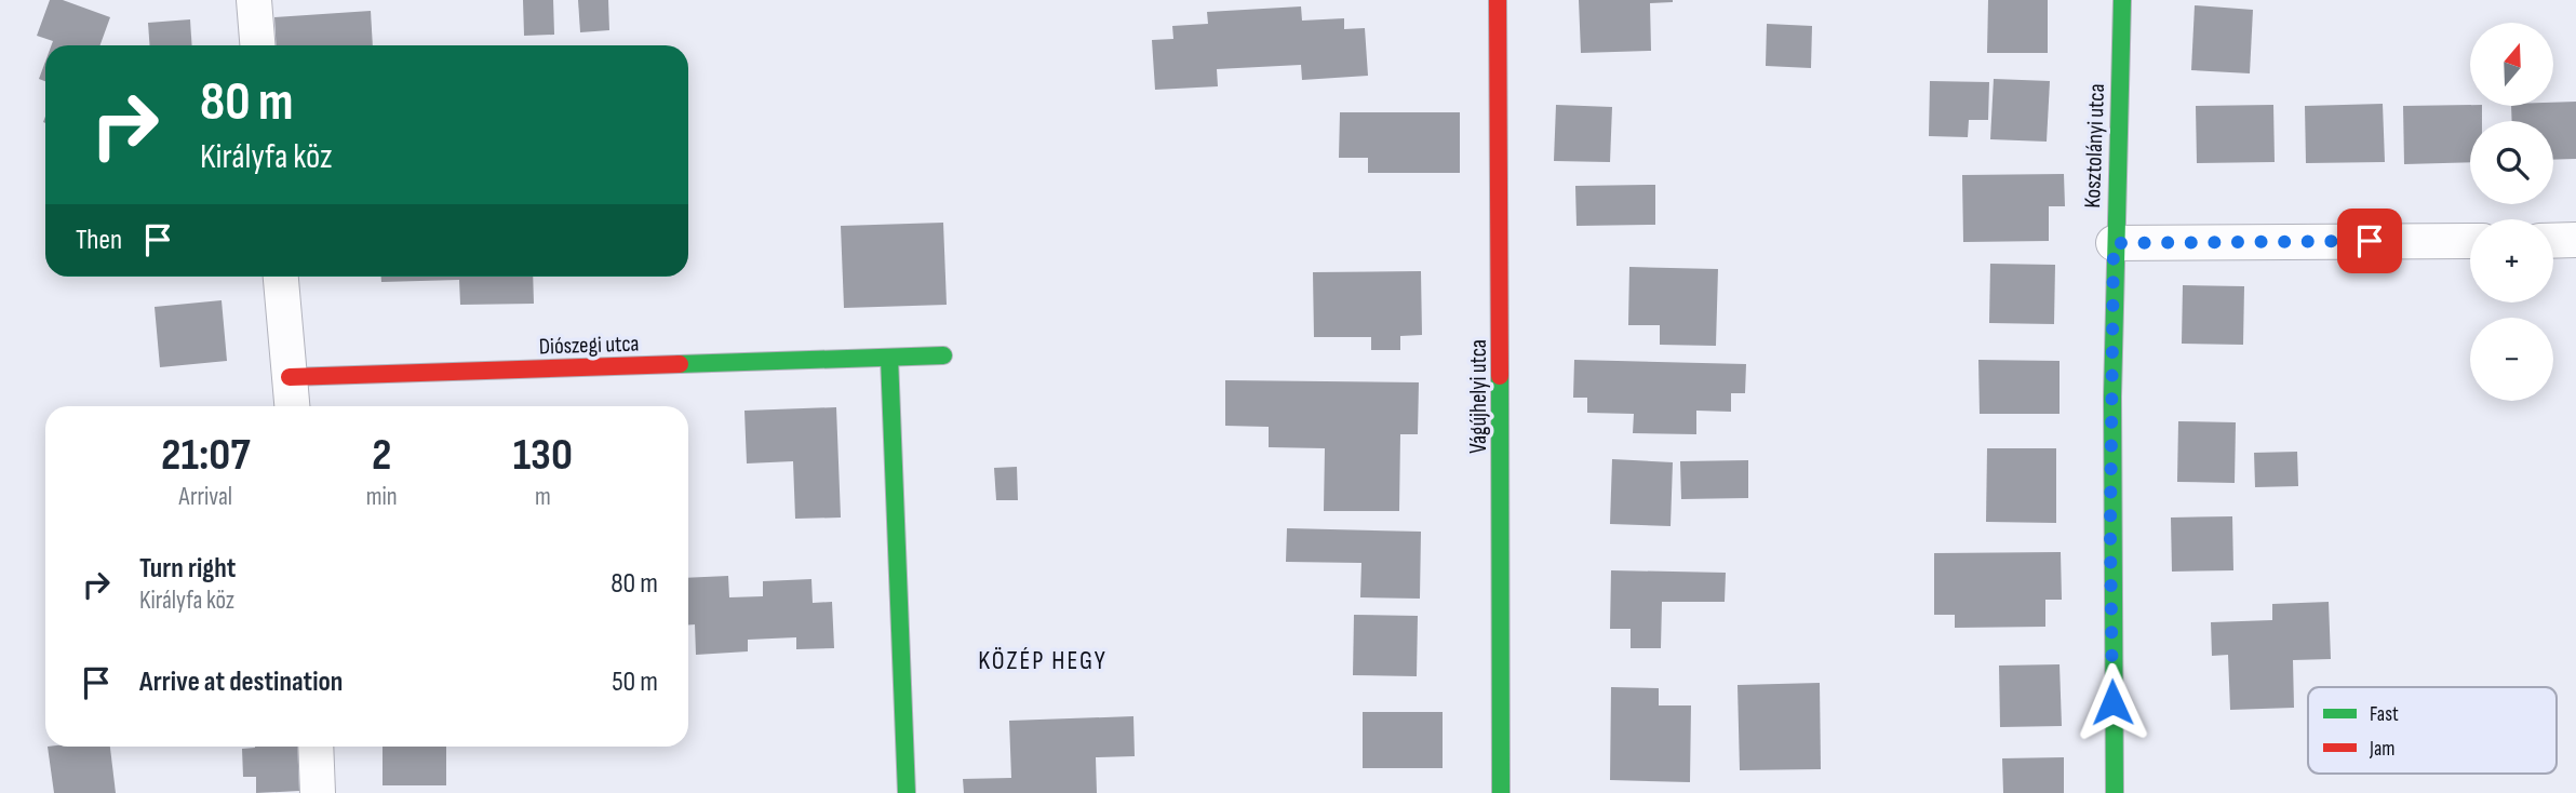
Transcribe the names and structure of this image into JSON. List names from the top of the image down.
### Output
{
  "streets": {
    "street": ["Kosztolányi utca", "Diószegi utca", "Vágújhelyi utca"]
  },
  "districts": ["KÖZÉP HEGY"],
  "legend": ["Fast", "Jam"],
  "north": "top",
  "page": {
    "map_buttons": ["+", "−"],
    "turn": ["80 m", "Királyfa köz"],
    "then": "Then",
    "eta": [
      "21:07",
      "Arrival",
      "2",
      "min",
      "130",
      "m"
    ],
    "list": [
      {
        "name": "Turn right",
        "note": "Királyfa köz",
        "value": "80 m"
      },
      {
        "name": "Arrive at destination",
        "value": "50 m"
      }
    ]
  }
}
